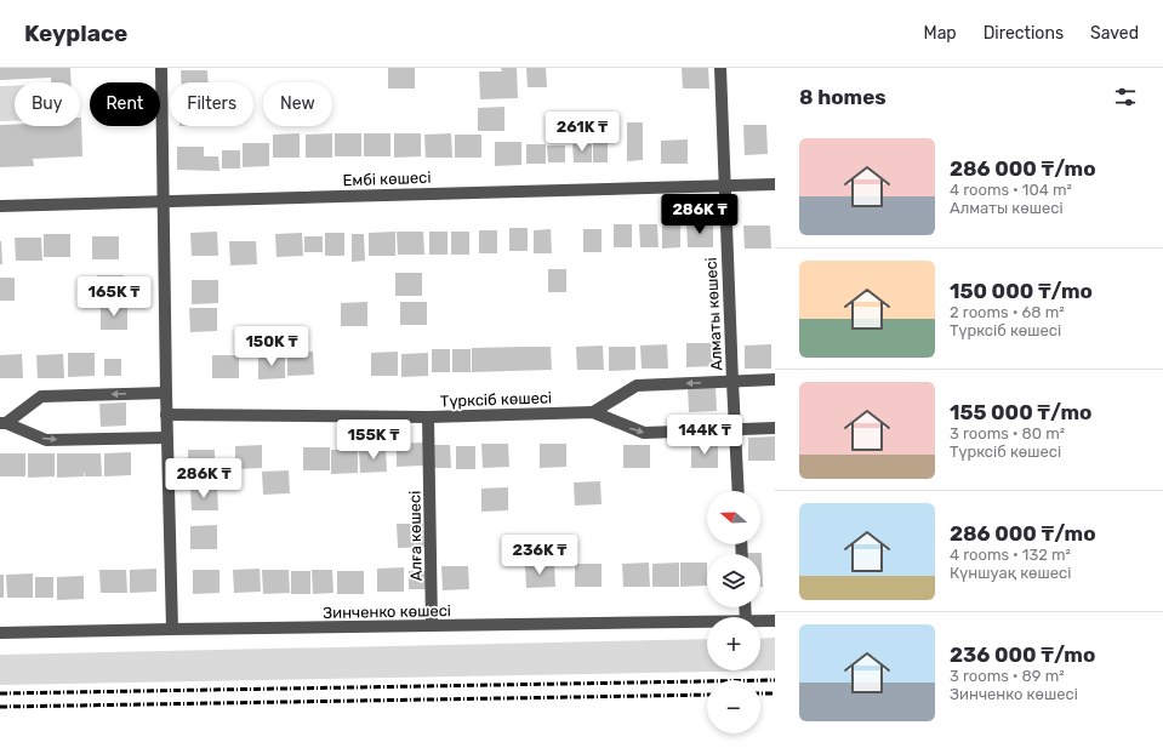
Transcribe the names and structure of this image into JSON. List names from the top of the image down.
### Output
{
  "streets": {
    "street": [
      "Ембі көшесі",
      "Алматы көшесі",
      "Түрксіб көшесі",
      "Алға көшесі",
      "Зинченко көшесі"
    ]
  },
  "crossings": [
    ["Ембі көшесі", "Алматы көшесі"],
    ["Алматы көшесі", "Түрксіб көшесі"],
    ["Түрксіб көшесі", "Алға көшесі"],
    ["Алға көшесі", "Зинченко көшесі"]
  ],
  "north": "left",
  "page": {
    "header": "Keyplace",
    "nav": ["Map", "Directions", "Saved"],
    "heading": "8 homes",
    "chip": [
      "Buy",
      "Rent",
      "Filters",
      "New"
    ],
    "price": [
      "261K ₸",
      "286K ₸",
      "165K ₸",
      "150K ₸",
      "144K ₸",
      "155K ₸",
      "286K ₸",
      "236K ₸"
    ],
    "list": [
      {
        "name": "286 000 ₸/mo",
        "note": "4 rooms · 104 m² · Алматы көшесі"
      },
      {
        "name": "150 000 ₸/mo",
        "note": "2 rooms · 68 m² · Түрксіб көшесі"
      },
      {
        "name": "155 000 ₸/mo",
        "note": "3 rooms · 80 m² · Түрксіб көшесі"
      },
      {
        "name": "286 000 ₸/mo",
        "note": "4 rooms · 132 m² · Күншуақ көшесі"
      },
      {
        "name": "236 000 ₸/mo",
        "note": "3 rooms · 89 m² · Зинченко көшесі"
      }
    ],
    "map_buttons": ["+", "−"]
  }
}
